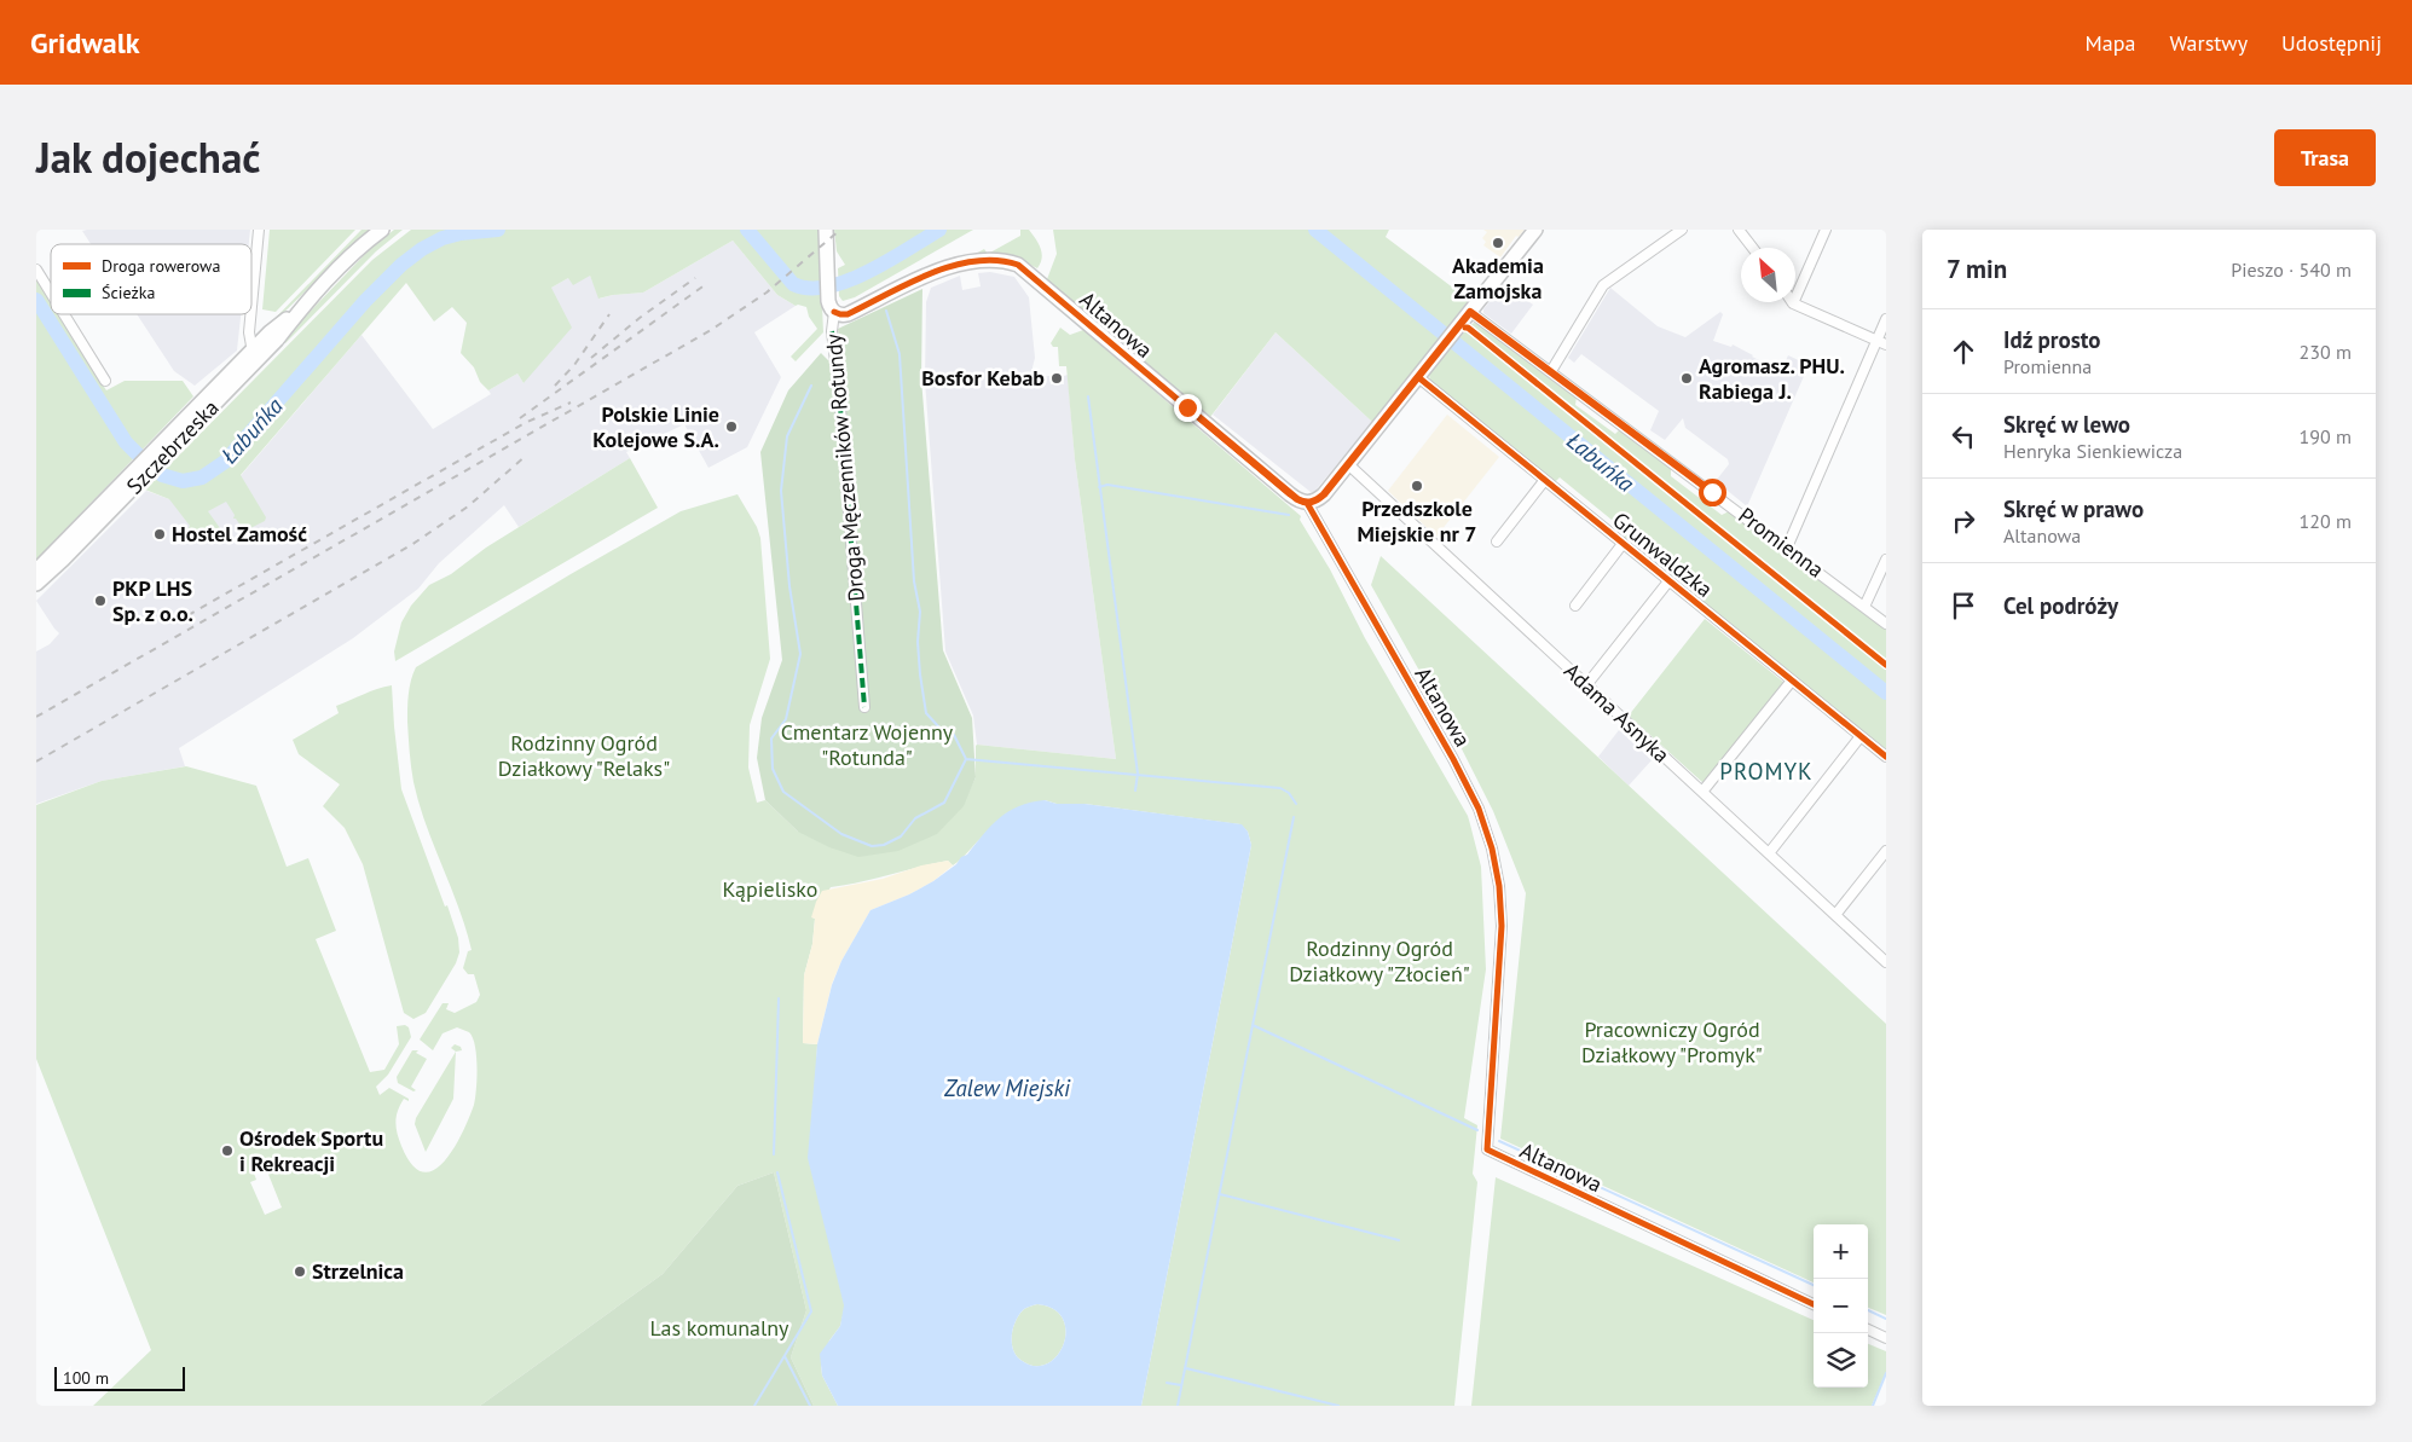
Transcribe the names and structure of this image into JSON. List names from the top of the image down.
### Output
{
  "streets": {
    "street": [
      "Altanowa",
      "Szczebrzeska",
      "Droga Męczenników Rotundy",
      "Promienna",
      "Grunwaldzka",
      "Adama Asnyka"
    ]
  },
  "crossings": [
    ["Altanowa", "Droga Męczenników Rotundy"]
  ],
  "districts": ["PROMYK"],
  "water": ["Łabuńka", "Zalew Miejski"],
  "parks": [
    "Cmentarz Wojenny \"Rotunda\"",
    "Rodzinny Ogród Działkowy \"Relaks\"",
    "Kąpielisko",
    "Rodzinny Ogród Działkowy \"Złocień\"",
    "Pracowniczy Ogród Działkowy \"Promyk\"",
    "Las komunalny"
  ],
  "places": [
    "Akademia Zamojska",
    "Bosfor Kebab",
    "Agromasz. PHU. Rabiega J.",
    "Polskie Linie Kolejowe S.A.",
    "Przedszkole Miejskie nr 7",
    "Hostel Zamość",
    "PKP LHS Sp. z o.o.",
    "Ośrodek Sportu i Rekreacji",
    "Strzelnica"
  ],
  "legend": ["Droga rowerowa", "Ścieżka"],
  "scale_bar": "100 m",
  "north": "top left",
  "page": {
    "header": "Gridwalk",
    "nav": ["Mapa", "Warstwy", "Udostępnij"],
    "title": "Jak dojechać",
    "buttons": "Trasa",
    "heading": ["7 min", "Pieszo · 540 m"],
    "list": [
      ["Idź prosto", "Promienna", "230 m"],
      ["Skręć w lewo", "Henryka Sienkiewicza", "190 m"],
      ["Skręć w prawo", "Altanowa", "120 m"],
      "Cel podróży"
    ],
    "map_buttons": ["+", "−"],
    "scale": "100 m"
  }
}
